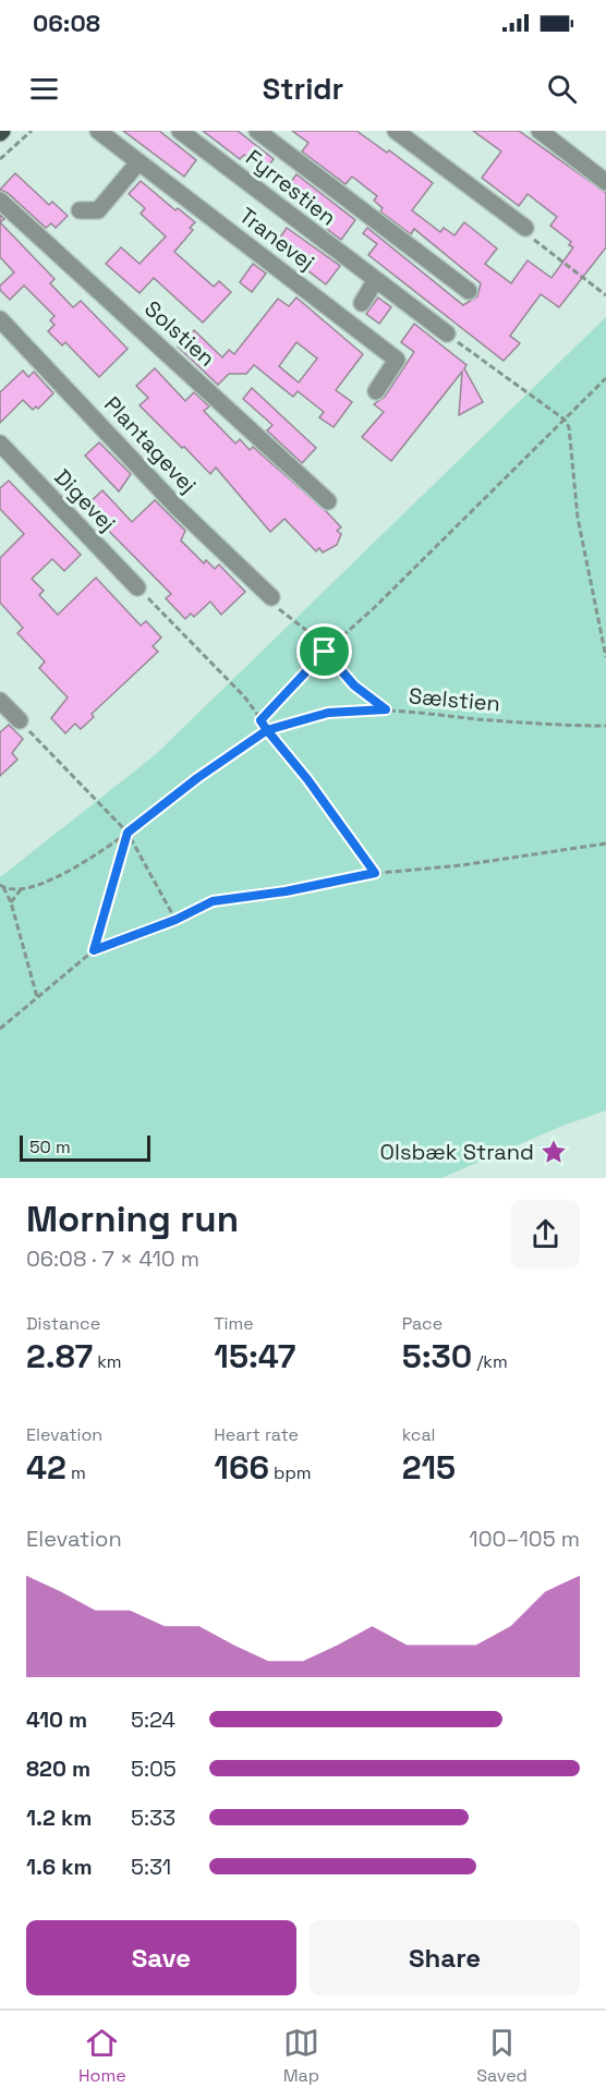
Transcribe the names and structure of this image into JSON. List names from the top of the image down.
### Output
{
  "streets": {
    "street": [
      "Fyrrestien",
      "Tranevej",
      "Solstien",
      "Plantagevej",
      "Digevej"
    ],
    "path": ["Sælstien"]
  },
  "places": {
    "place": ["Olsbæk Strand"]
  },
  "scale_bar": "50 m",
  "page": {
    "status": "06:08",
    "header": "Stridr",
    "scale": "50 m",
    "heading": ["Morning run", "06:08 · 7 × 410 m"],
    "stats": [
      ["Distance", "2.87 km"],
      ["Time", "15:47"],
      ["Pace", "5:30 /km"],
      ["Elevation", "42 m"],
      ["Heart rate", "166 bpm"],
      ["kcal", "215"]
    ],
    "chart": ["Elevation", "100–105 m"],
    "list": [
      {
        "name": "410 m",
        "note": "5:24"
      },
      {
        "name": "820 m",
        "note": "5:05"
      },
      {
        "name": "1.2 km",
        "note": "5:33"
      },
      {
        "name": "1.6 km",
        "note": "5:31"
      }
    ],
    "buttons": ["Save", "Share"],
    "tabs": ["Home", "Map", "Saved"]
  }
}
